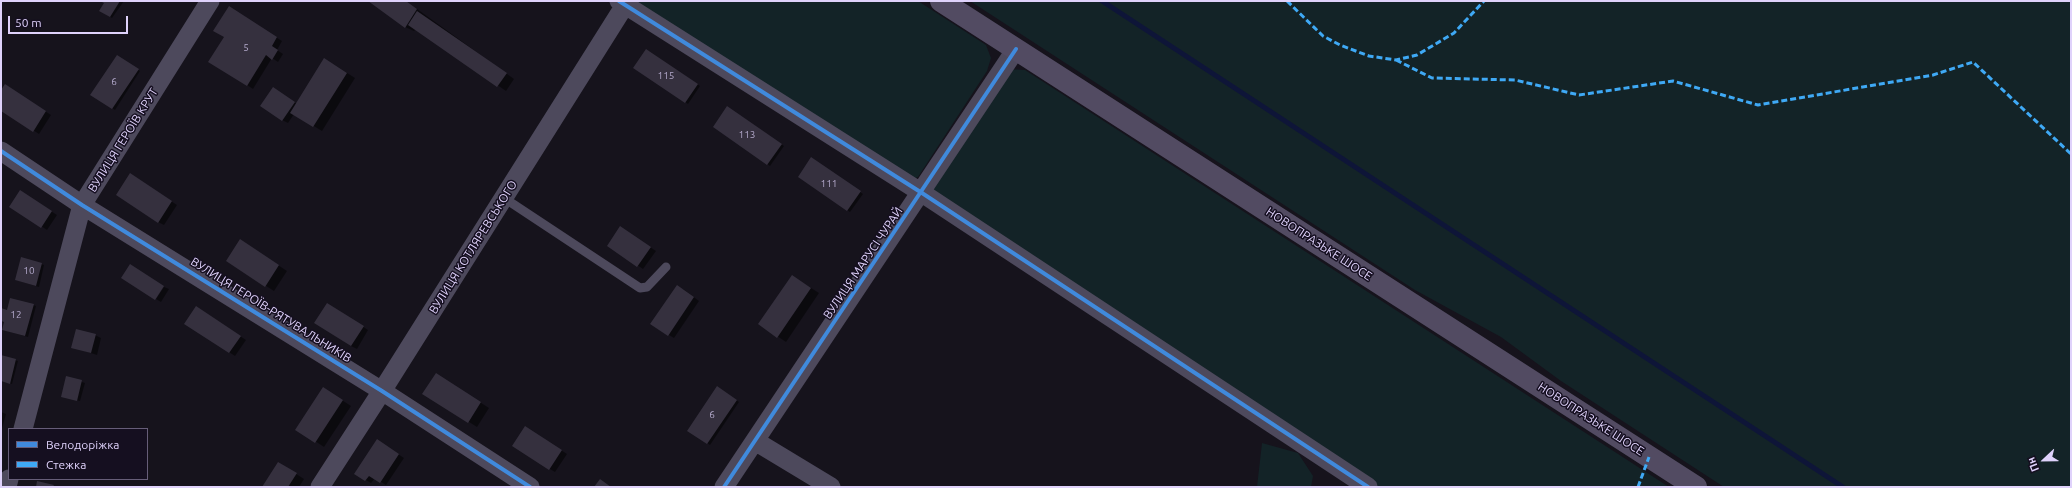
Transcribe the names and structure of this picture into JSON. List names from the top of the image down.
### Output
{
  "streets": {
    "main road": ["НОВОПРАЗЬКЕ ШОСЕ"],
    "street": [
      "ВУЛИЦЯ ГЕРОЇВ КРУТ",
      "ВУЛИЦЯ КОТЛЯРЕВСЬКОГО",
      "ВУЛИЦЯ МАРУСІ ЧУРАЙ",
      "ВУЛИЦЯ ГЕРОЇВ-РЯТУВАЛЬНИКІВ"
    ]
  },
  "crossings": [
    ["ВУЛИЦЯ ГЕРОЇВ КРУТ", "ВУЛИЦЯ ГЕРОЇВ-РЯТУВАЛЬНИКІВ"],
    ["НОВОПРАЗЬКЕ ШОСЕ", "ВУЛИЦЯ МАРУСІ ЧУРАЙ"],
    ["ВУЛИЦЯ КОТЛЯРЕВСЬКОГО", "ВУЛИЦЯ ГЕРОЇВ-РЯТУВАЛЬНИКІВ"]
  ],
  "house_numbers": [
    "5",
    "115",
    "6",
    "113",
    "111",
    "10",
    "12",
    "6"
  ],
  "legend": ["Велодоріжка", "Стежка"],
  "scale_bar": "50 m",
  "north": "left"
}
